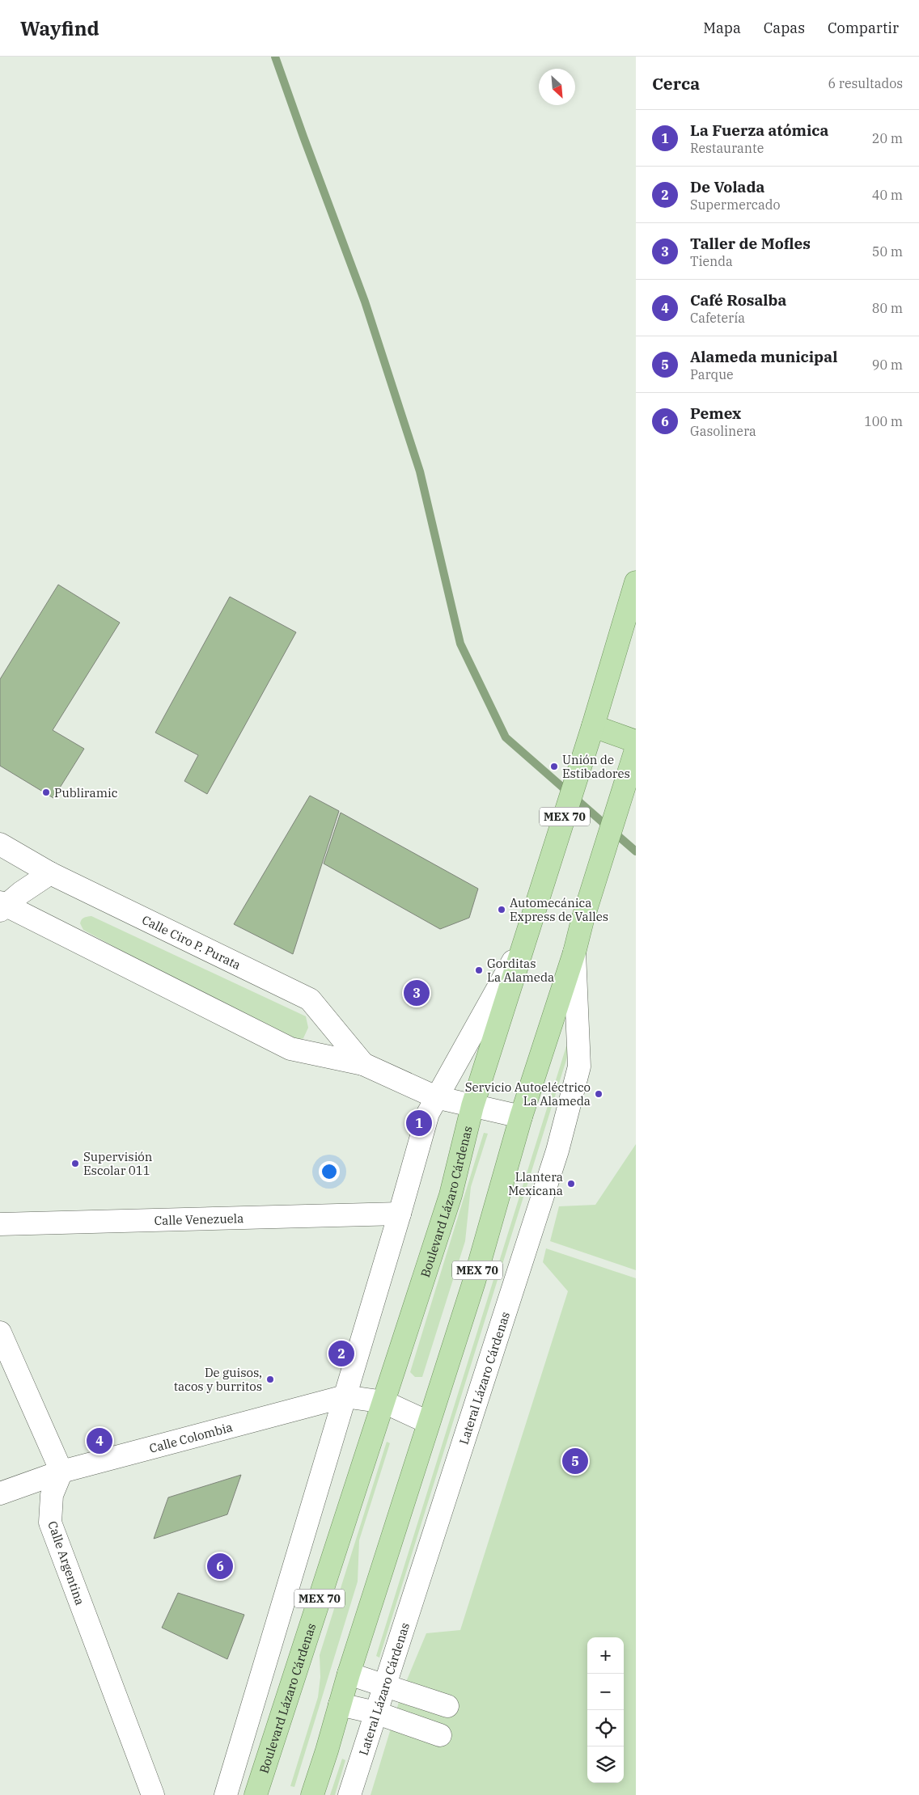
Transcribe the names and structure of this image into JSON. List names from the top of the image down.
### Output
{
  "streets": {
    "main road": ["MEX 70", "Boulevard Lázaro Cárdenas"],
    "street": [
      "Calle Ciro P. Purata",
      "Calle Venezuela",
      "Lateral Lázaro Cárdenas",
      "Calle Colombia",
      "Calle Argentina"
    ]
  },
  "crossings": [
    ["MEX 70", "Calle Ciro P. Purata"],
    ["MEX 70", "Lateral Lázaro Cárdenas"],
    ["MEX 70", "Calle Colombia"],
    ["Calle Ciro P. Purata", "Boulevard Lázaro Cárdenas"],
    ["Boulevard Lázaro Cárdenas", "Calle Colombia"],
    ["Calle Colombia", "Calle Argentina"]
  ],
  "places": [
    "Unión de Estibadores",
    "Publiramic",
    "Automecánica Express de Valles",
    "Gorditas La Alameda",
    "Servicio Autoeléctrico La Alameda",
    "Supervisión Escolar 011",
    "Llantera Mexicana",
    "De guisos, tacos y burritos"
  ],
  "north": "bottom right",
  "page": {
    "header": "Wayfind",
    "nav": ["Mapa", "Capas", "Compartir"],
    "heading": ["Cerca", "6 resultados"],
    "list": [
      {
        "mark": "1",
        "name": "La Fuerza atómica",
        "note": "Restaurante",
        "value": "20 m"
      },
      {
        "mark": "2",
        "name": "De Volada",
        "note": "Supermercado",
        "value": "40 m"
      },
      {
        "mark": "3",
        "name": "Taller de Mofles",
        "note": "Tienda",
        "value": "50 m"
      },
      {
        "mark": "4",
        "name": "Café Rosalba",
        "note": "Cafetería",
        "value": "80 m"
      },
      {
        "mark": "5",
        "name": "Alameda municipal",
        "note": "Parque",
        "value": "90 m"
      },
      {
        "mark": "6",
        "name": "Pemex",
        "note": "Gasolinera",
        "value": "100 m"
      }
    ],
    "pins": [
      "3",
      "1",
      "2",
      "4",
      "5",
      "6"
    ],
    "map_buttons": ["+", "−"]
  }
}
